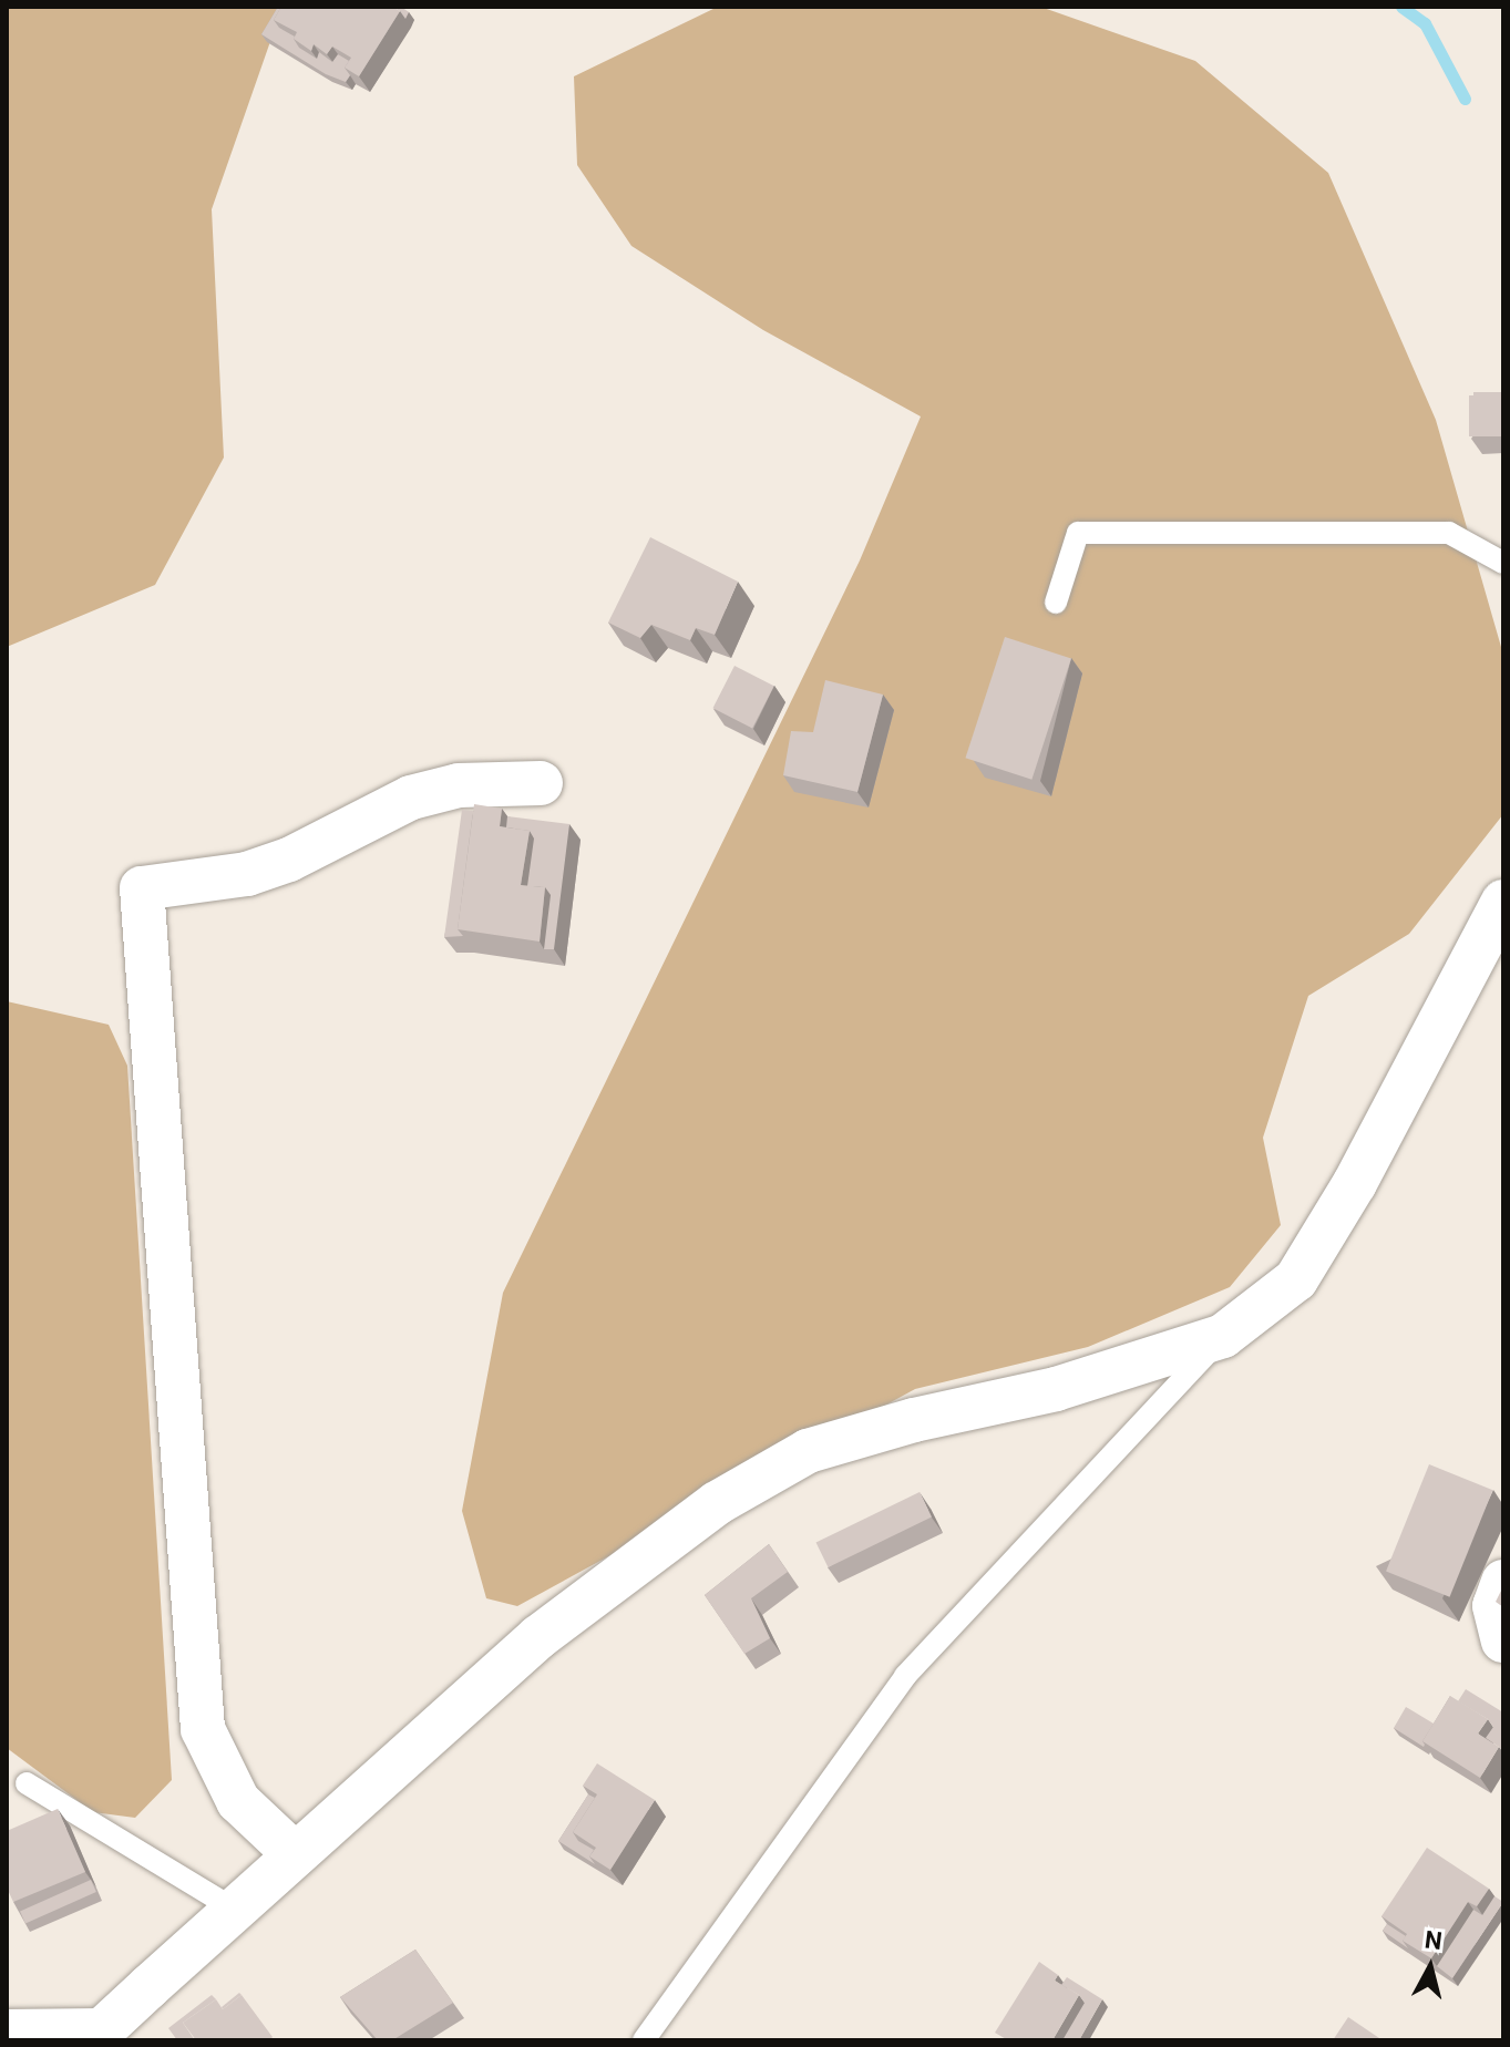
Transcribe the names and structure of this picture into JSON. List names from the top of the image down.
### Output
{
  "north": "top"
}
